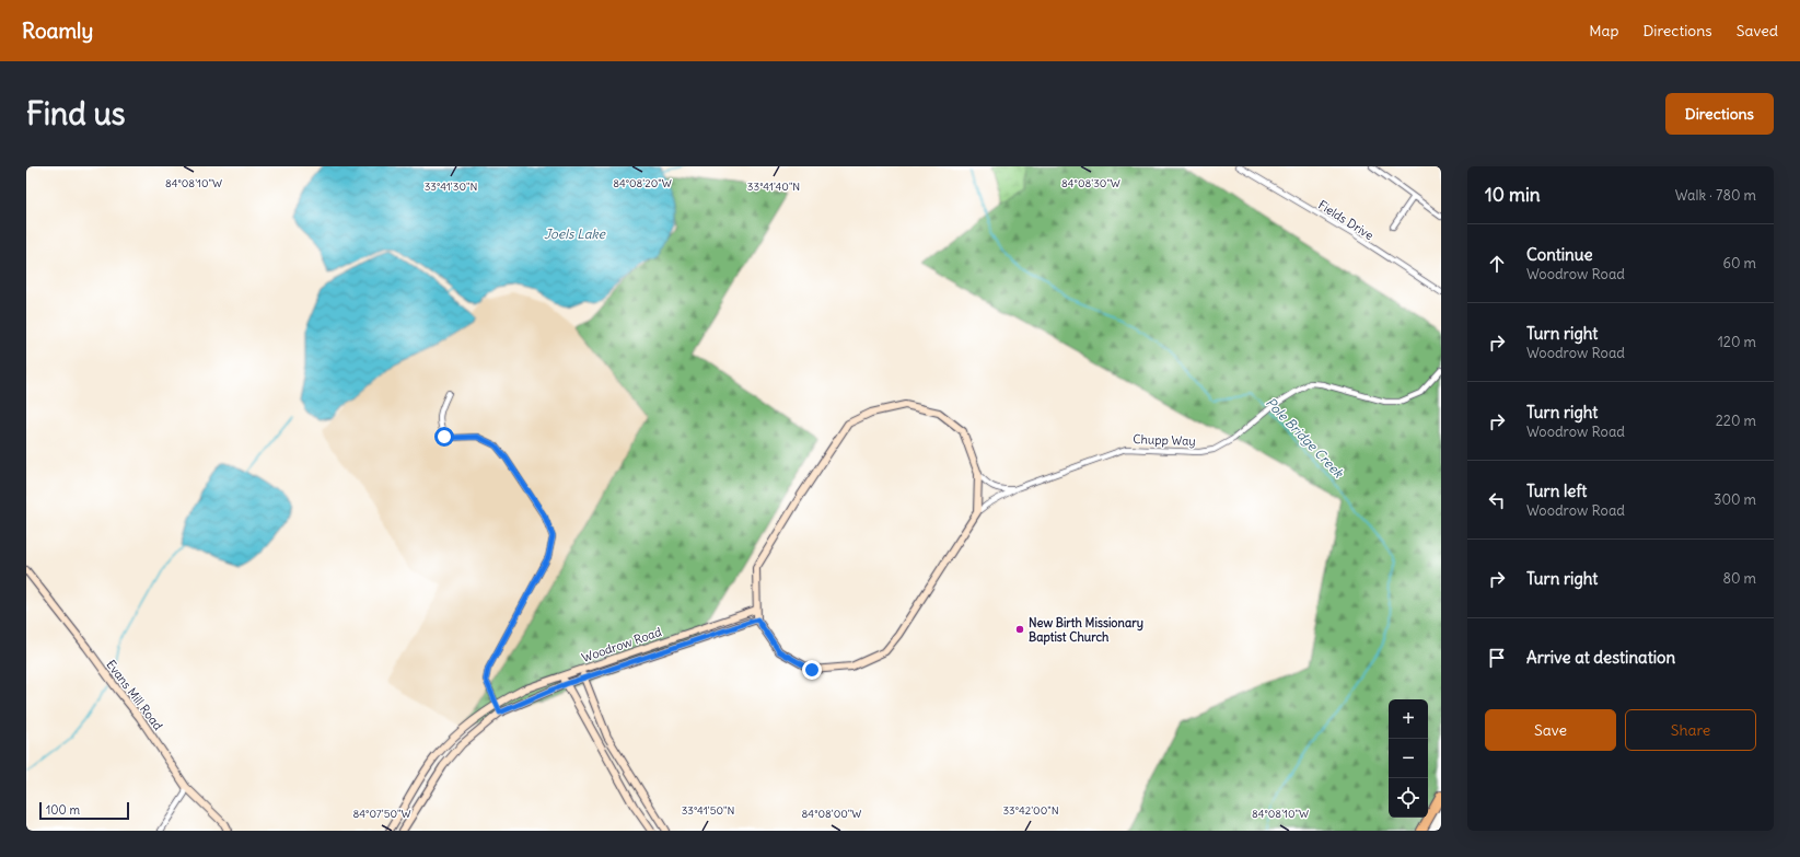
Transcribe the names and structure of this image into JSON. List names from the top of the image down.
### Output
{
  "streets": {
    "street": [
      "Fields Drive",
      "Chupp Way",
      "Woodrow Road",
      "Evans Mill Road"
    ]
  },
  "water": ["Joels Lake", "Pole Bridge Creek"],
  "places": ["New Birth Missionary Baptist Church"],
  "scale_bar": "100 m",
  "page": {
    "header": "Roamly",
    "nav": ["Map", "Directions", "Saved"],
    "buttons": [
      "Directions",
      ["Save", "Share"]
    ],
    "title": "Find us",
    "heading": ["10 min", "Walk · 780 m"],
    "list": [
      ["Continue", "Woodrow Road", "60 m"],
      ["Turn right", "Woodrow Road", "120 m"],
      ["Turn right", "Woodrow Road", "220 m"],
      ["Turn left", "Woodrow Road", "300 m"],
      ["Turn right", "80 m"],
      "Arrive at destination"
    ],
    "map_buttons": ["+", "−"],
    "scale": "100 m"
  },
  "coordinates": [
    "84°08'10\"W",
    "84°08'20\"W",
    "84°08'30\"W",
    "33°41'30\"N",
    "33°41'40\"N",
    "33°41'50\"N",
    "33°42'00\"N",
    "84°07'50\"W",
    "84°08'00\"W"
  ]
}
